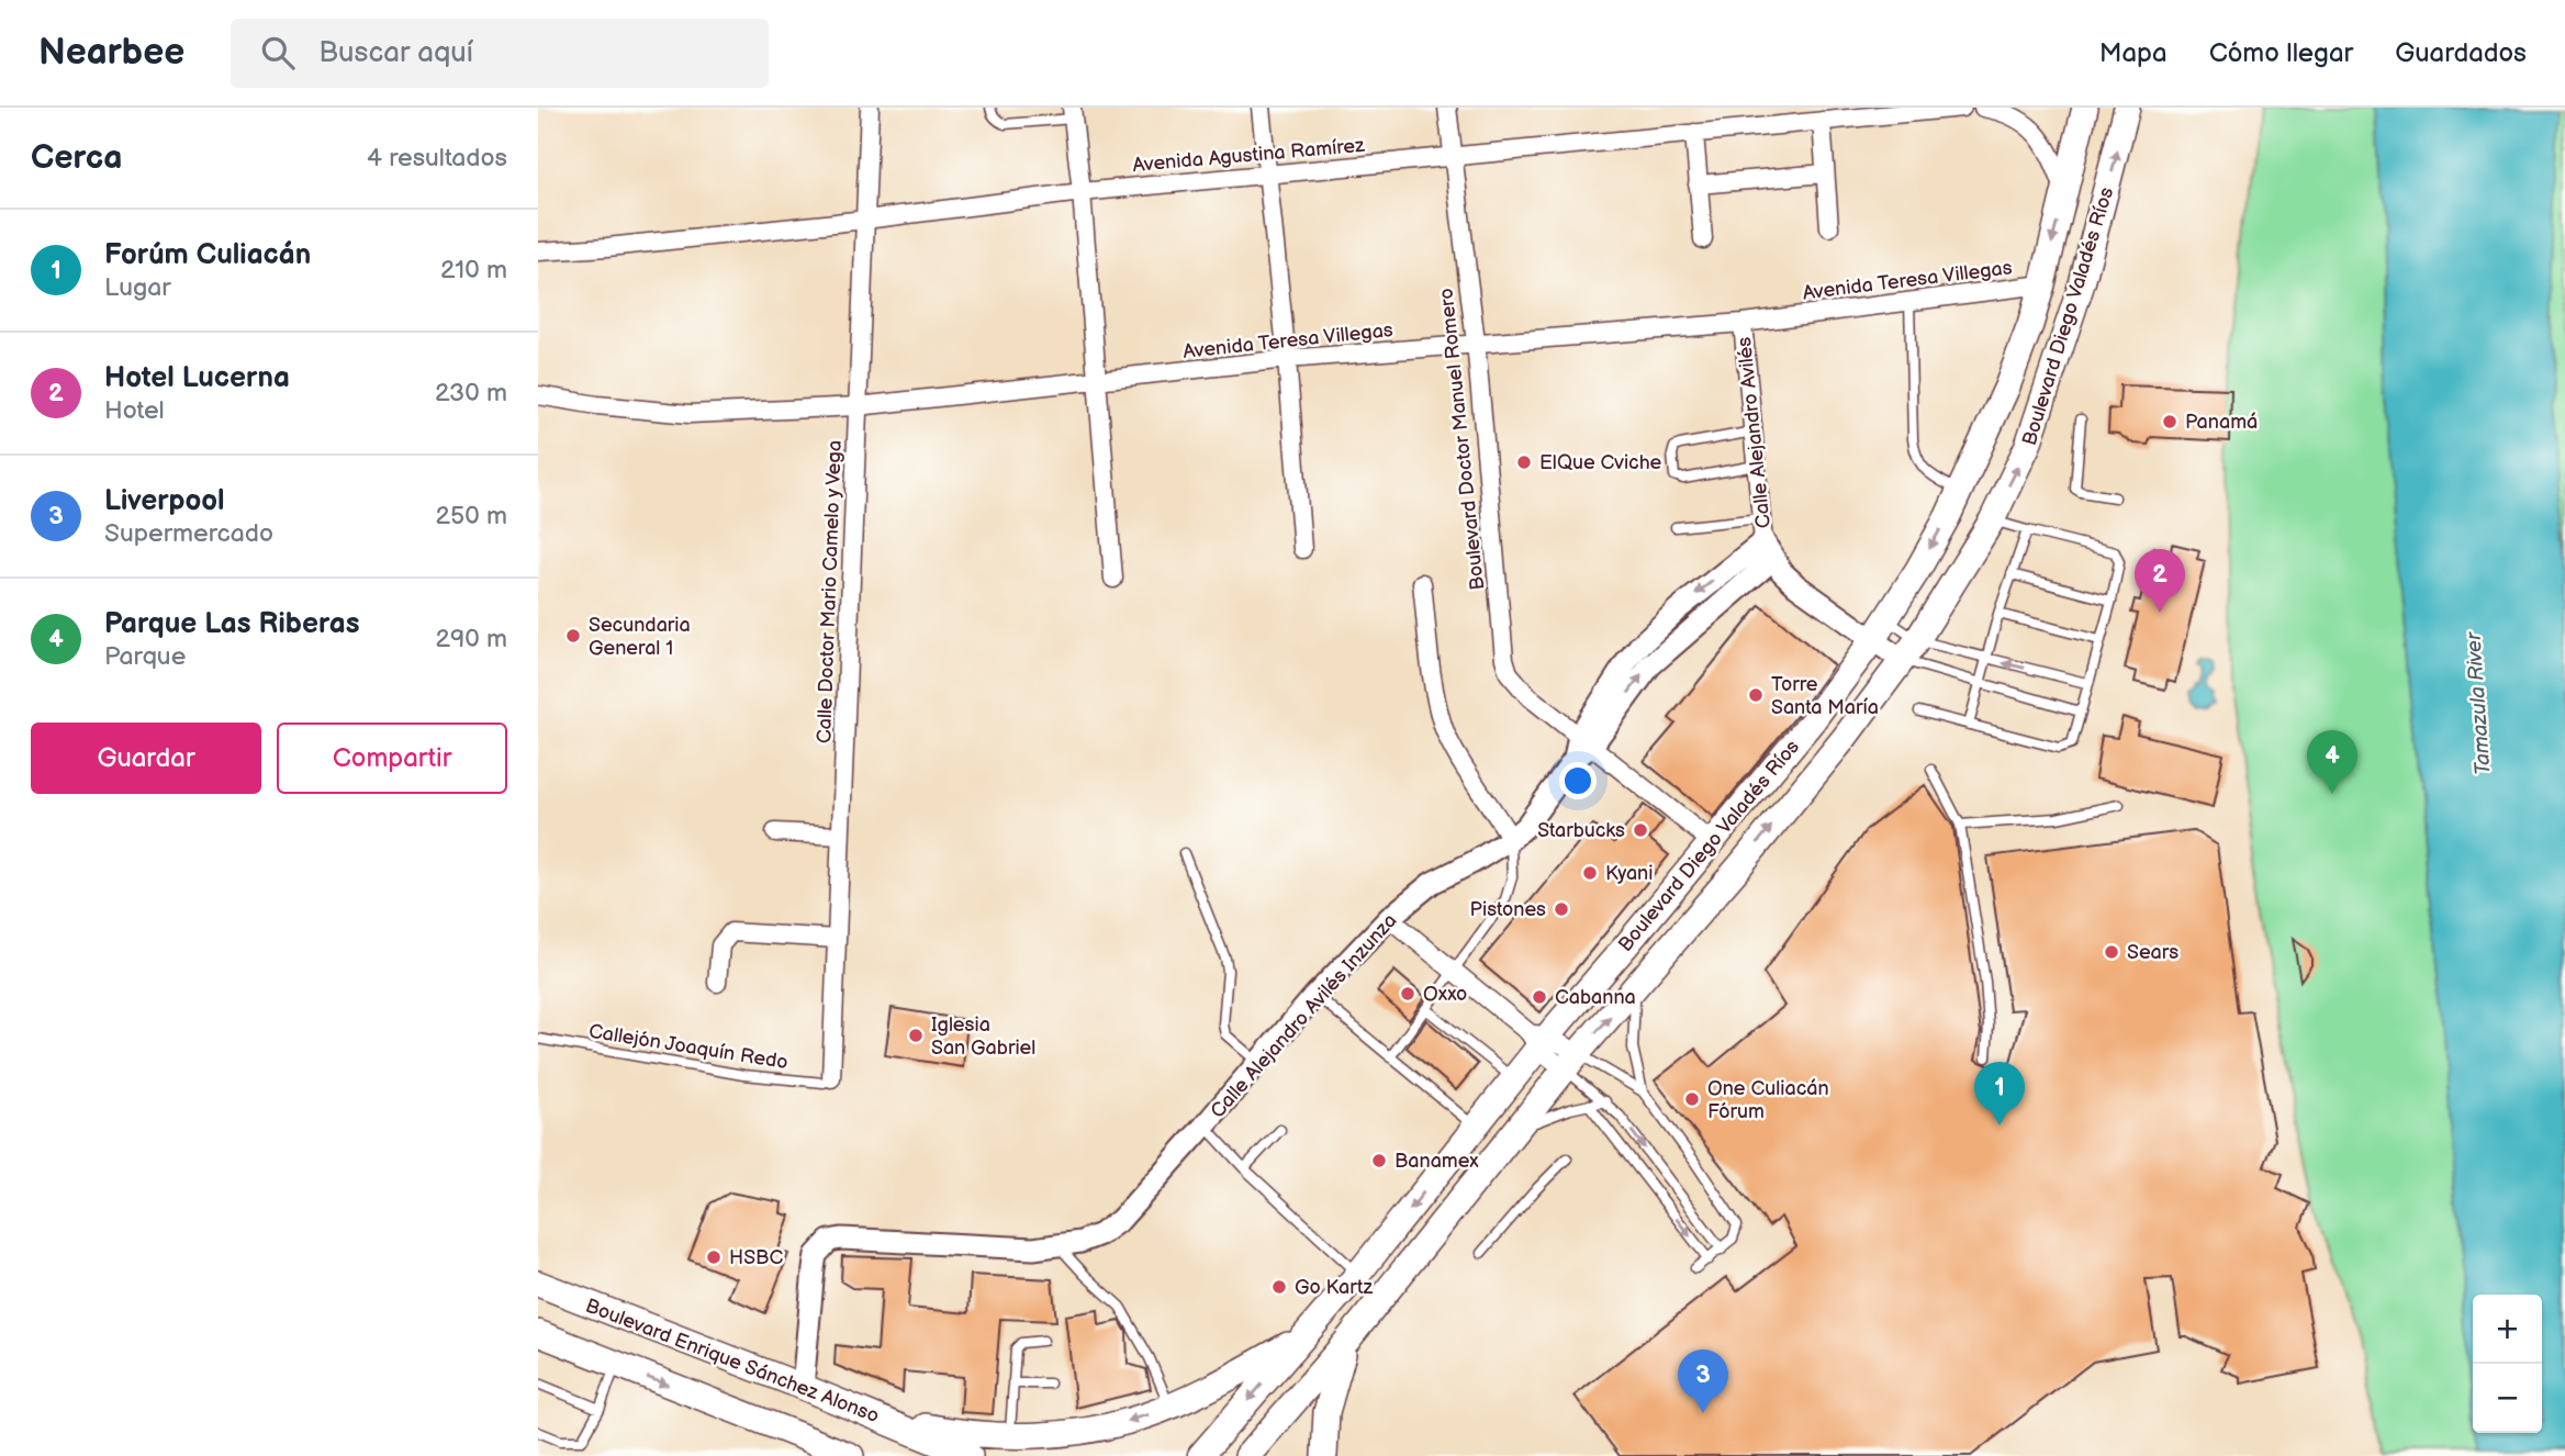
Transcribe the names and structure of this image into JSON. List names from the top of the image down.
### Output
{
  "streets": {
    "main road": ["Boulevard Diego Valadés Ríos", "Boulevard Enrique Sánchez Alonso"],
    "street": [
      "Avenida Agustina Ramírez",
      "Avenida Teresa Villegas",
      "Calle Alejandro Avilés",
      "Boulevard Doctor Manuel Romero",
      "Calle Doctor Mario Camelo y Vega",
      "Calle Alejandro Avilés Inzunza"
    ],
    "lane": ["Callejón Joaquín Redo"]
  },
  "crossings": [
    ["Avenida Agustina Ramírez", "Boulevard Doctor Manuel Romero"],
    ["Avenida Agustina Ramírez", "Calle Doctor Mario Camelo y Vega"],
    ["Avenida Teresa Villegas", "Boulevard Diego Valadés Ríos"],
    ["Avenida Teresa Villegas", "Calle Alejandro Avilés"],
    ["Avenida Teresa Villegas", "Boulevard Doctor Manuel Romero"],
    ["Avenida Teresa Villegas", "Calle Doctor Mario Camelo y Vega"],
    ["Boulevard Diego Valadés Ríos", "Boulevard Doctor Manuel Romero"],
    ["Calle Alejandro Avilés", "Calle Alejandro Avilés Inzunza"],
    ["Boulevard Doctor Manuel Romero", "Calle Alejandro Avilés Inzunza"],
    ["Calle Doctor Mario Camelo y Vega", "Callejón Joaquín Redo"],
    ["Calle Alejandro Avilés Inzunza", "Boulevard Enrique Sánchez Alonso"]
  ],
  "water": ["Tamazula River"],
  "places": [
    "Panamá",
    "ElQue Cviche",
    "Secundaria General 1",
    "Torre Santa María",
    "Starbucks",
    "Kyani",
    "Pistones",
    "Sears",
    "Oxxo",
    "Cabanna",
    "Iglesia San Gabriel",
    "One Culiacán Fórum",
    "Banamex",
    "HSBC",
    "Go Kartz"
  ],
  "page": {
    "header": "Nearbee",
    "search": "Buscar aquí",
    "nav": ["Mapa", "Cómo llegar", "Guardados"],
    "heading": ["Cerca", "4 resultados"],
    "list": [
      {
        "mark": "1",
        "name": "Forúm Culiacán",
        "note": "Lugar",
        "value": "210 m"
      },
      {
        "mark": "2",
        "name": "Hotel Lucerna",
        "note": "Hotel",
        "value": "230 m"
      },
      {
        "mark": "3",
        "name": "Liverpool",
        "note": "Supermercado",
        "value": "250 m"
      },
      {
        "mark": "4",
        "name": "Parque Las Riberas",
        "note": "Parque",
        "value": "290 m"
      }
    ],
    "pins": [
      "2",
      "4",
      "1",
      "3"
    ],
    "buttons": ["Guardar", "Compartir"],
    "map_buttons": ["+", "−"]
  }
}
